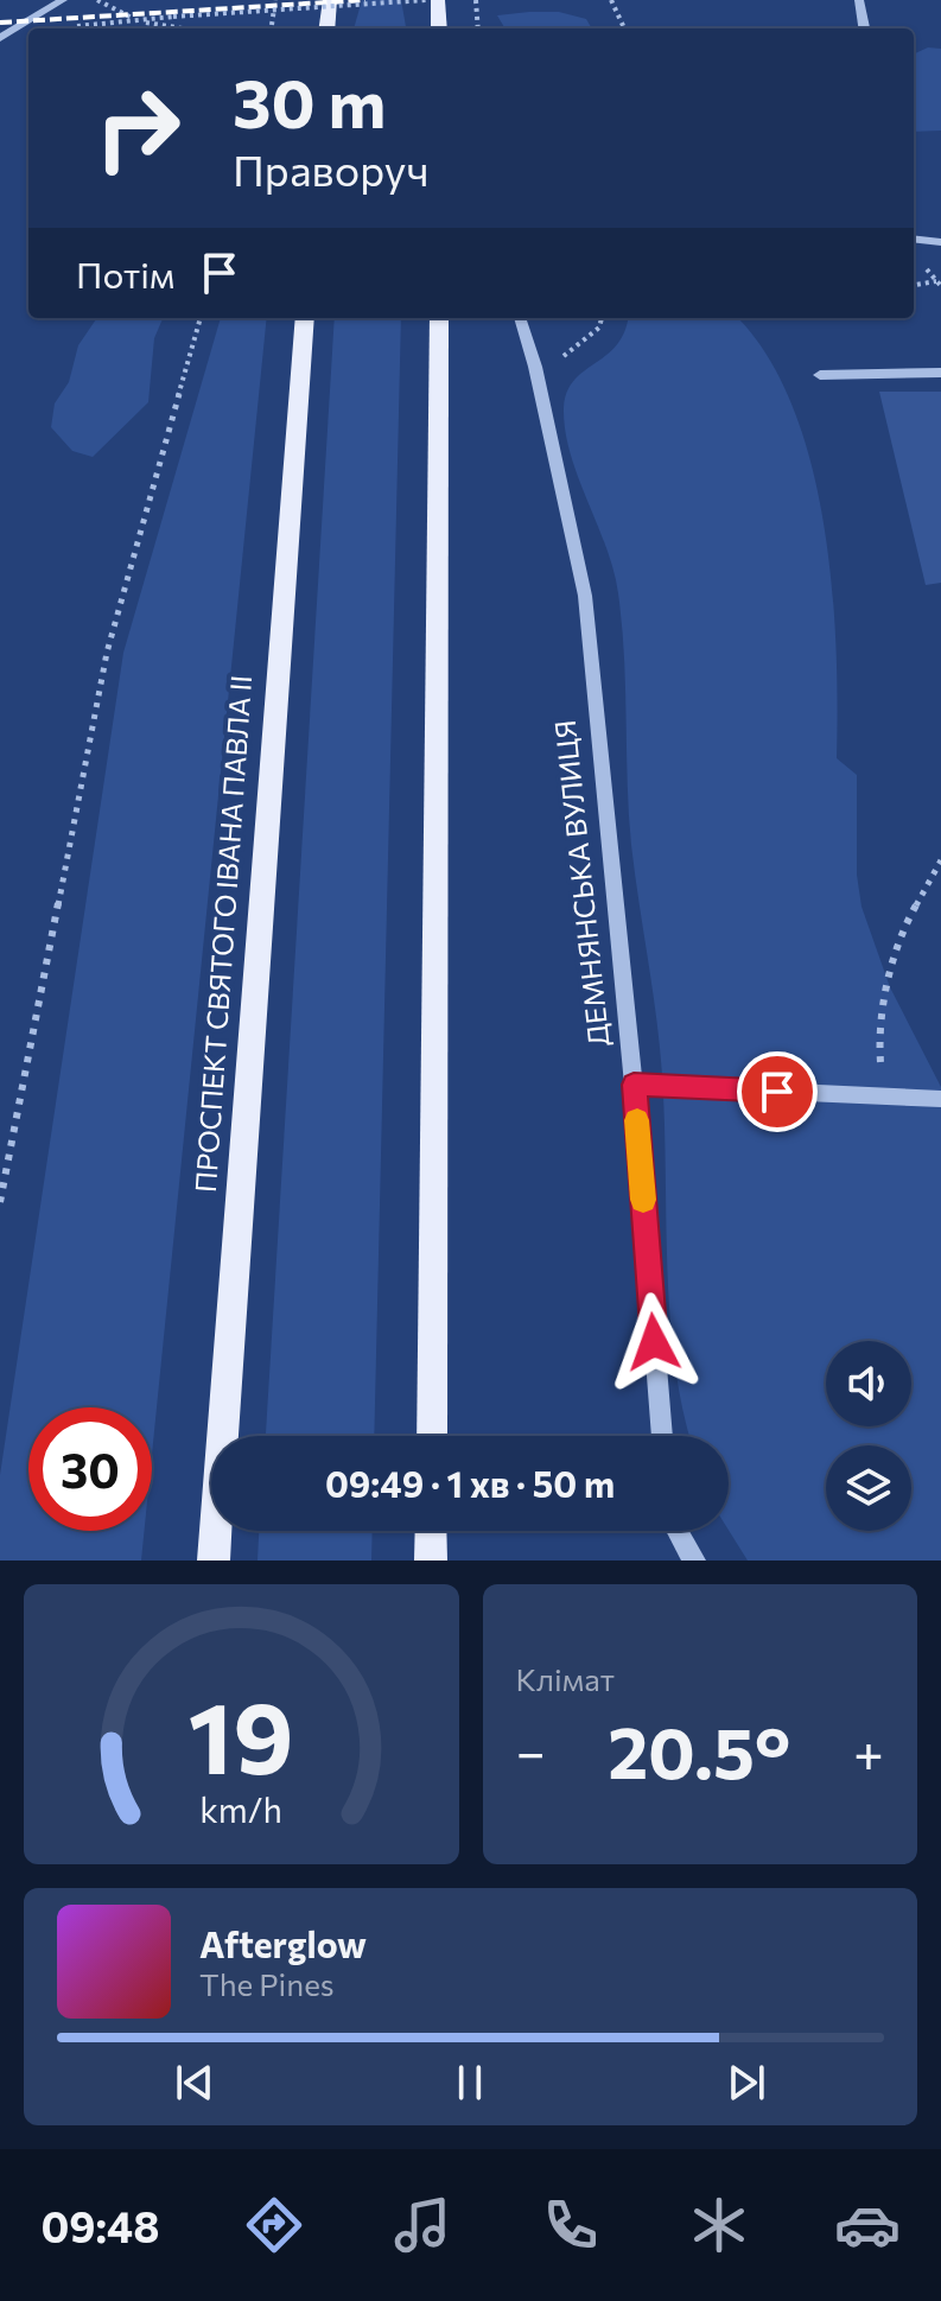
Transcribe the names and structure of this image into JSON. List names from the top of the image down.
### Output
{
  "streets": {
    "main road": ["ПРОСПЕКТ СВЯТОГО ІВАНА ПАВЛА II"],
    "street": ["ДЕМНЯНСЬКА ВУЛИЦЯ"]
  },
  "page": {
    "turn": ["30 m", "Праворуч"],
    "then": "Потім",
    "limit": "30",
    "trip": "09:49 · 1 хв · 50 m",
    "tile": "Клімат",
    "heat": ["−", "20.5°", "+"],
    "song": ["Afterglow", "The Pines"],
    "tabs": "09:48",
    "gauge": ["19", "km/h"]
  }
}
